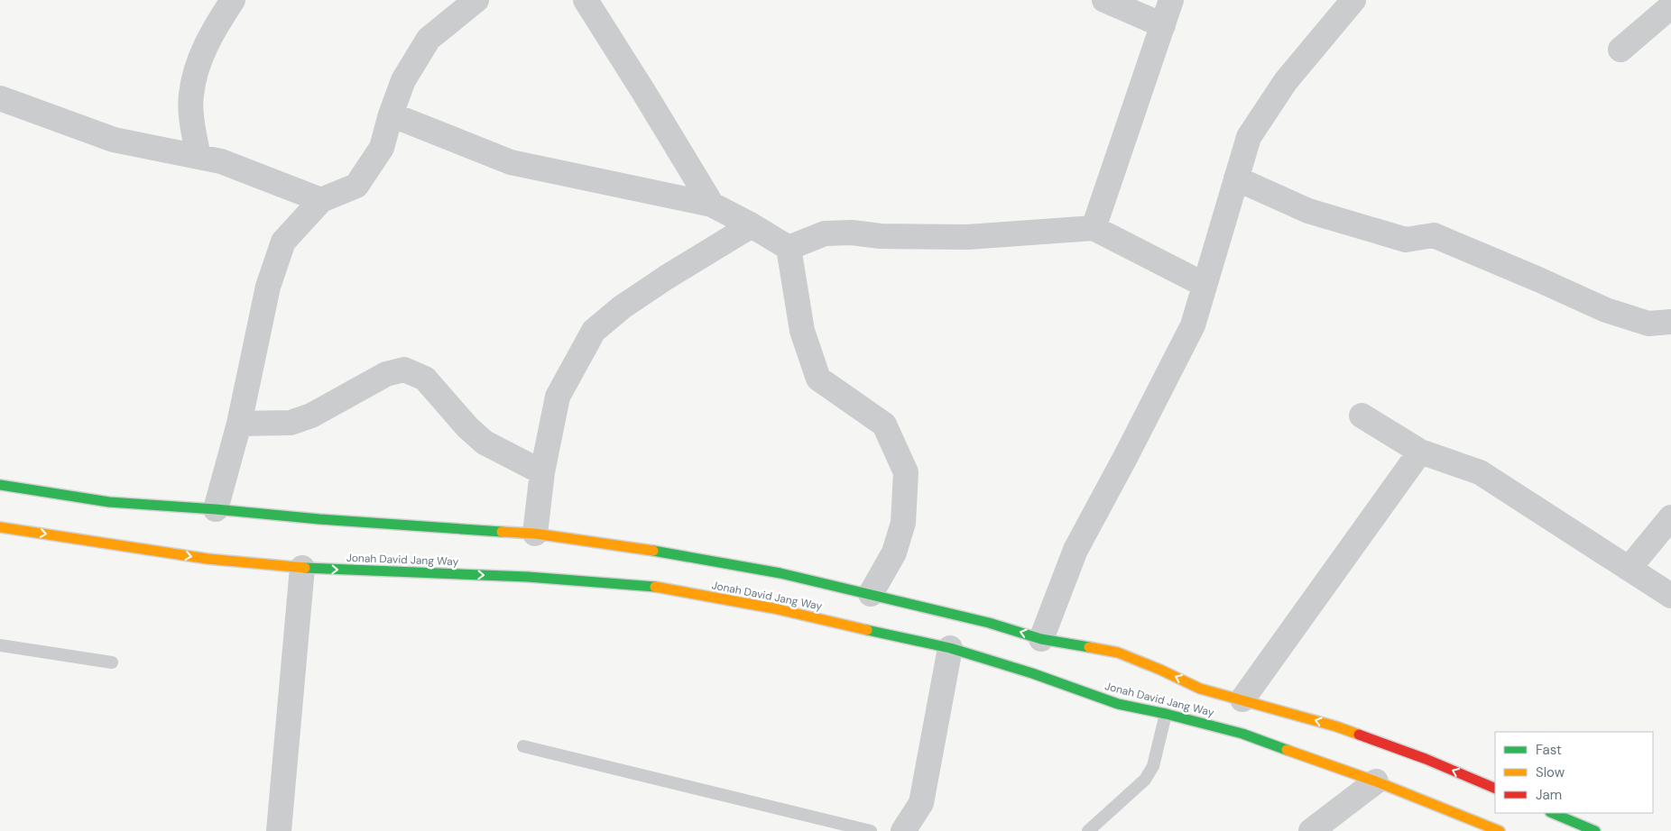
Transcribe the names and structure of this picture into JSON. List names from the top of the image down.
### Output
{
  "streets": {
    "main road": ["Jonah David Jang Way"]
  },
  "legend": ["Fast", "Slow", "Jam"]
}
